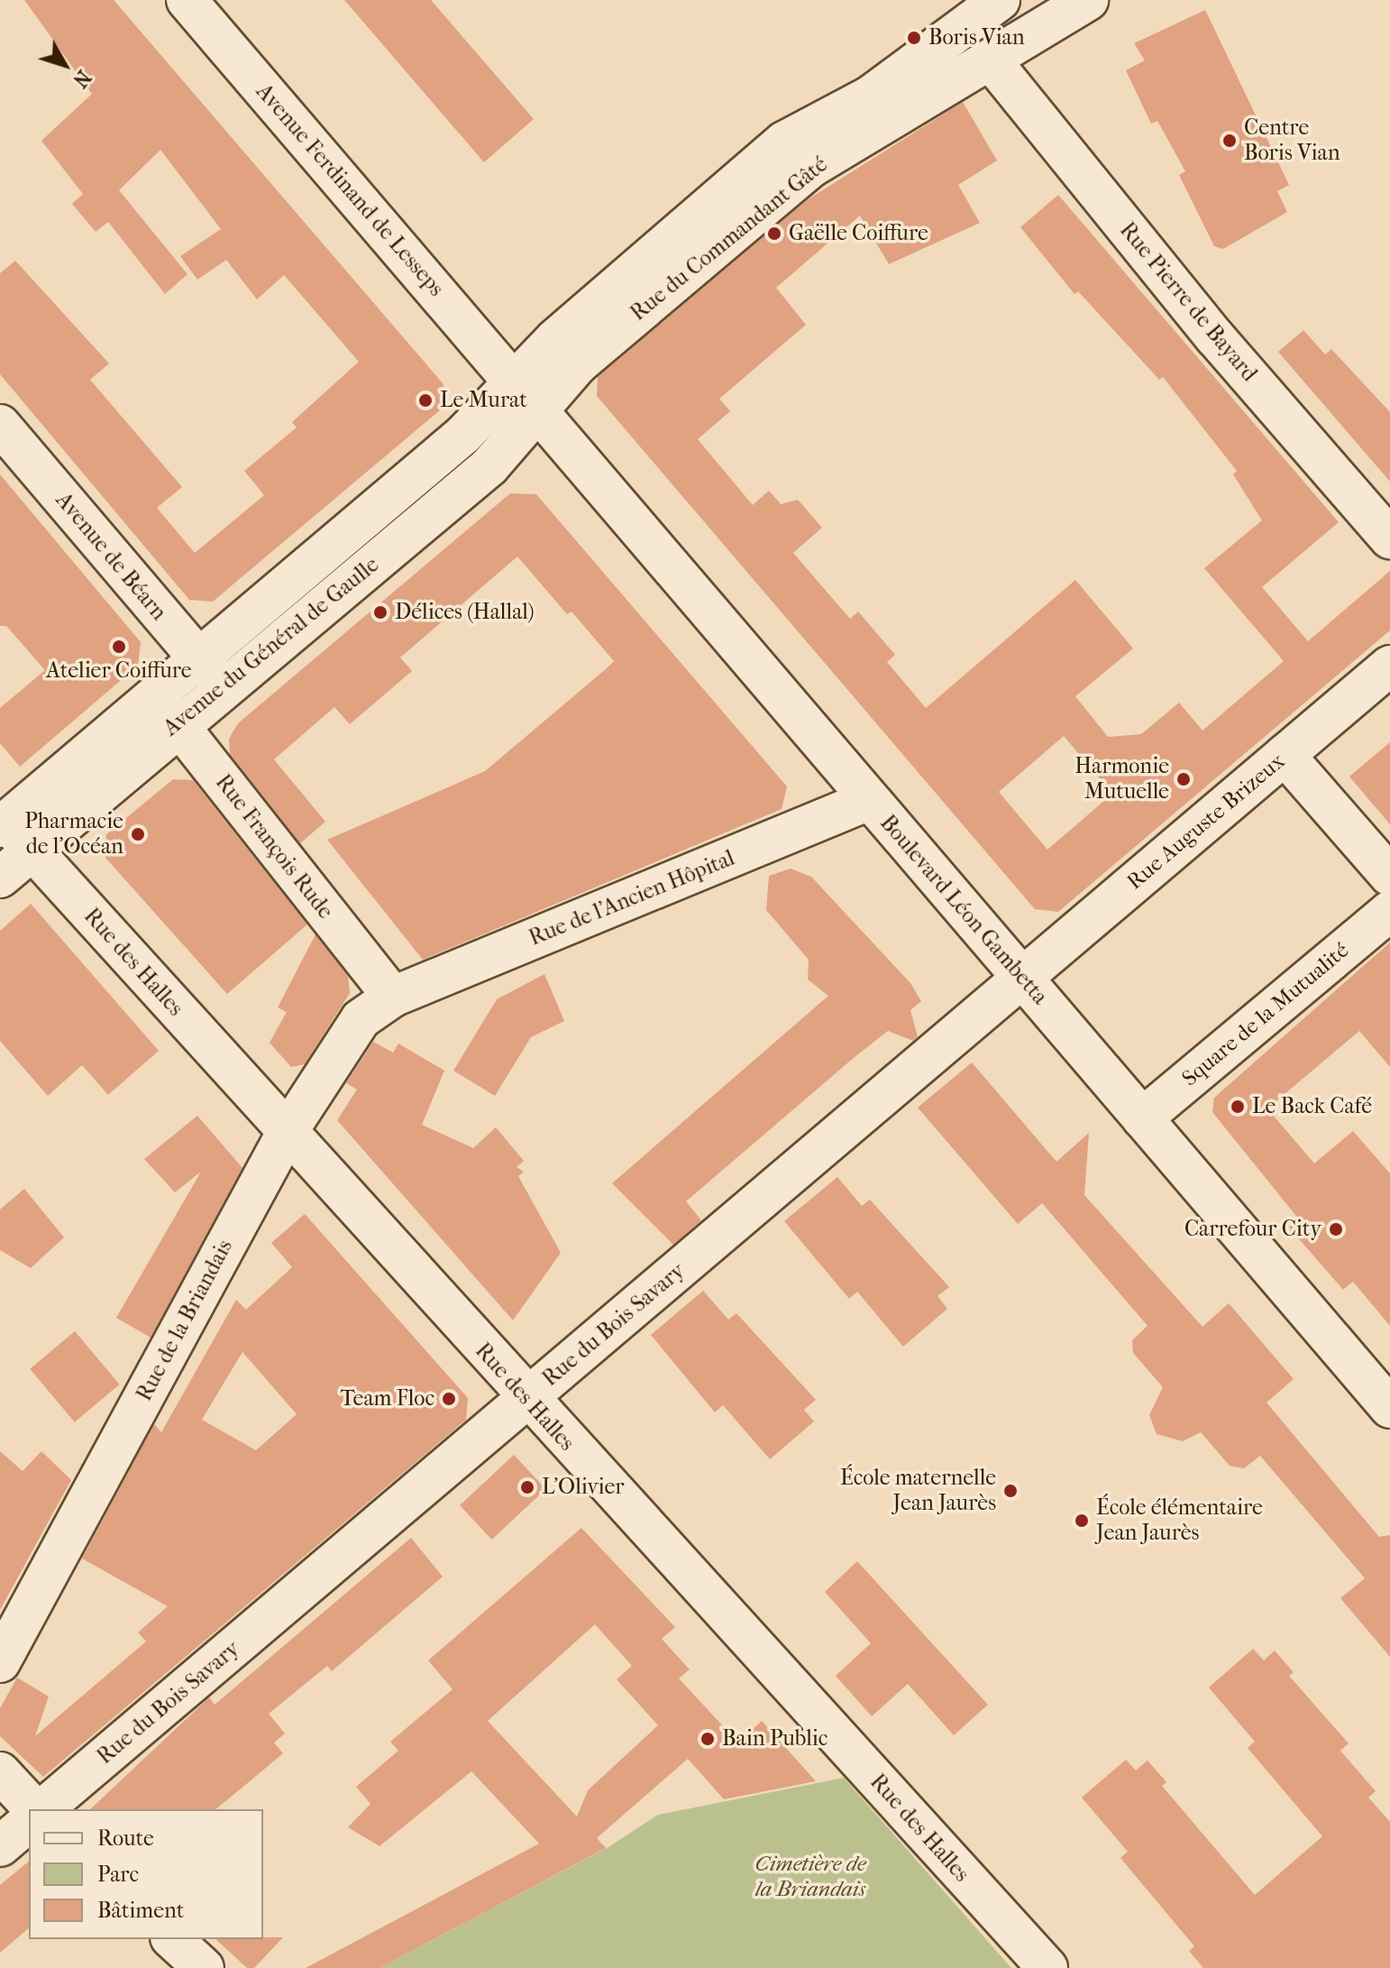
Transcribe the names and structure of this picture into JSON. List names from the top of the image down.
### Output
{
  "streets": {
    "street": [
      "Avenue Ferdinand de Lesseps",
      "Rue du Commandant Gâté",
      "Rue Pierre de Bayard",
      "Avenue de Béarn",
      "Avenue du Général de Gaulle",
      "Rue Auguste Brizeux",
      "Rue François Rude",
      "Rue de l'Ancien Hôpital",
      "Boulevard Léon Gambetta",
      "Rue des Halles",
      "Square de la Mutualité",
      "Rue de la Briandais",
      "Rue du Bois Savary"
    ]
  },
  "crossings": [
    ["Avenue Ferdinand de Lesseps", "Rue du Commandant Gâté"],
    ["Avenue Ferdinand de Lesseps", "Avenue du Général de Gaulle"],
    ["Avenue Ferdinand de Lesseps", "Boulevard Léon Gambetta"],
    ["Rue du Commandant Gâté", "Rue Pierre de Bayard"],
    ["Rue du Commandant Gâté", "Avenue du Général de Gaulle"],
    ["Rue du Commandant Gâté", "Boulevard Léon Gambetta"],
    ["Avenue de Béarn", "Avenue du Général de Gaulle"],
    ["Avenue du Général de Gaulle", "Rue François Rude"],
    ["Avenue du Général de Gaulle", "Boulevard Léon Gambetta"],
    ["Avenue du Général de Gaulle", "Rue des Halles"],
    ["Rue Auguste Brizeux", "Boulevard Léon Gambetta"],
    ["Rue Auguste Brizeux", "Rue du Bois Savary"],
    ["Rue François Rude", "Rue de l'Ancien Hôpital"],
    ["Rue François Rude", "Rue de la Briandais"],
    ["Rue de l'Ancien Hôpital", "Boulevard Léon Gambetta"],
    ["Rue de l'Ancien Hôpital", "Rue de la Briandais"],
    ["Boulevard Léon Gambetta", "Square de la Mutualité"],
    ["Boulevard Léon Gambetta", "Rue du Bois Savary"],
    ["Rue des Halles", "Rue de la Briandais"],
    ["Rue des Halles", "Rue du Bois Savary"]
  ],
  "parks": ["Cimetière de la Briandais"],
  "places": [
    "Boris Vian",
    "Centre Boris Vian",
    "Gaëlle Coiffure",
    "Le Murat",
    "Délices (Hallal)",
    "Atelier Coiffure",
    "Harmonie Mutuelle",
    "Pharmacie de l'Océan",
    "Le Back Café",
    "Carrefour City",
    "Team Floc",
    "L'Olivier",
    "École maternelle Jean Jaurès",
    "École élémentaire Jean Jaurès",
    "Bain Public"
  ],
  "legend": ["Route", "Parc", "Bâtiment"],
  "north": "bottom right"
}
